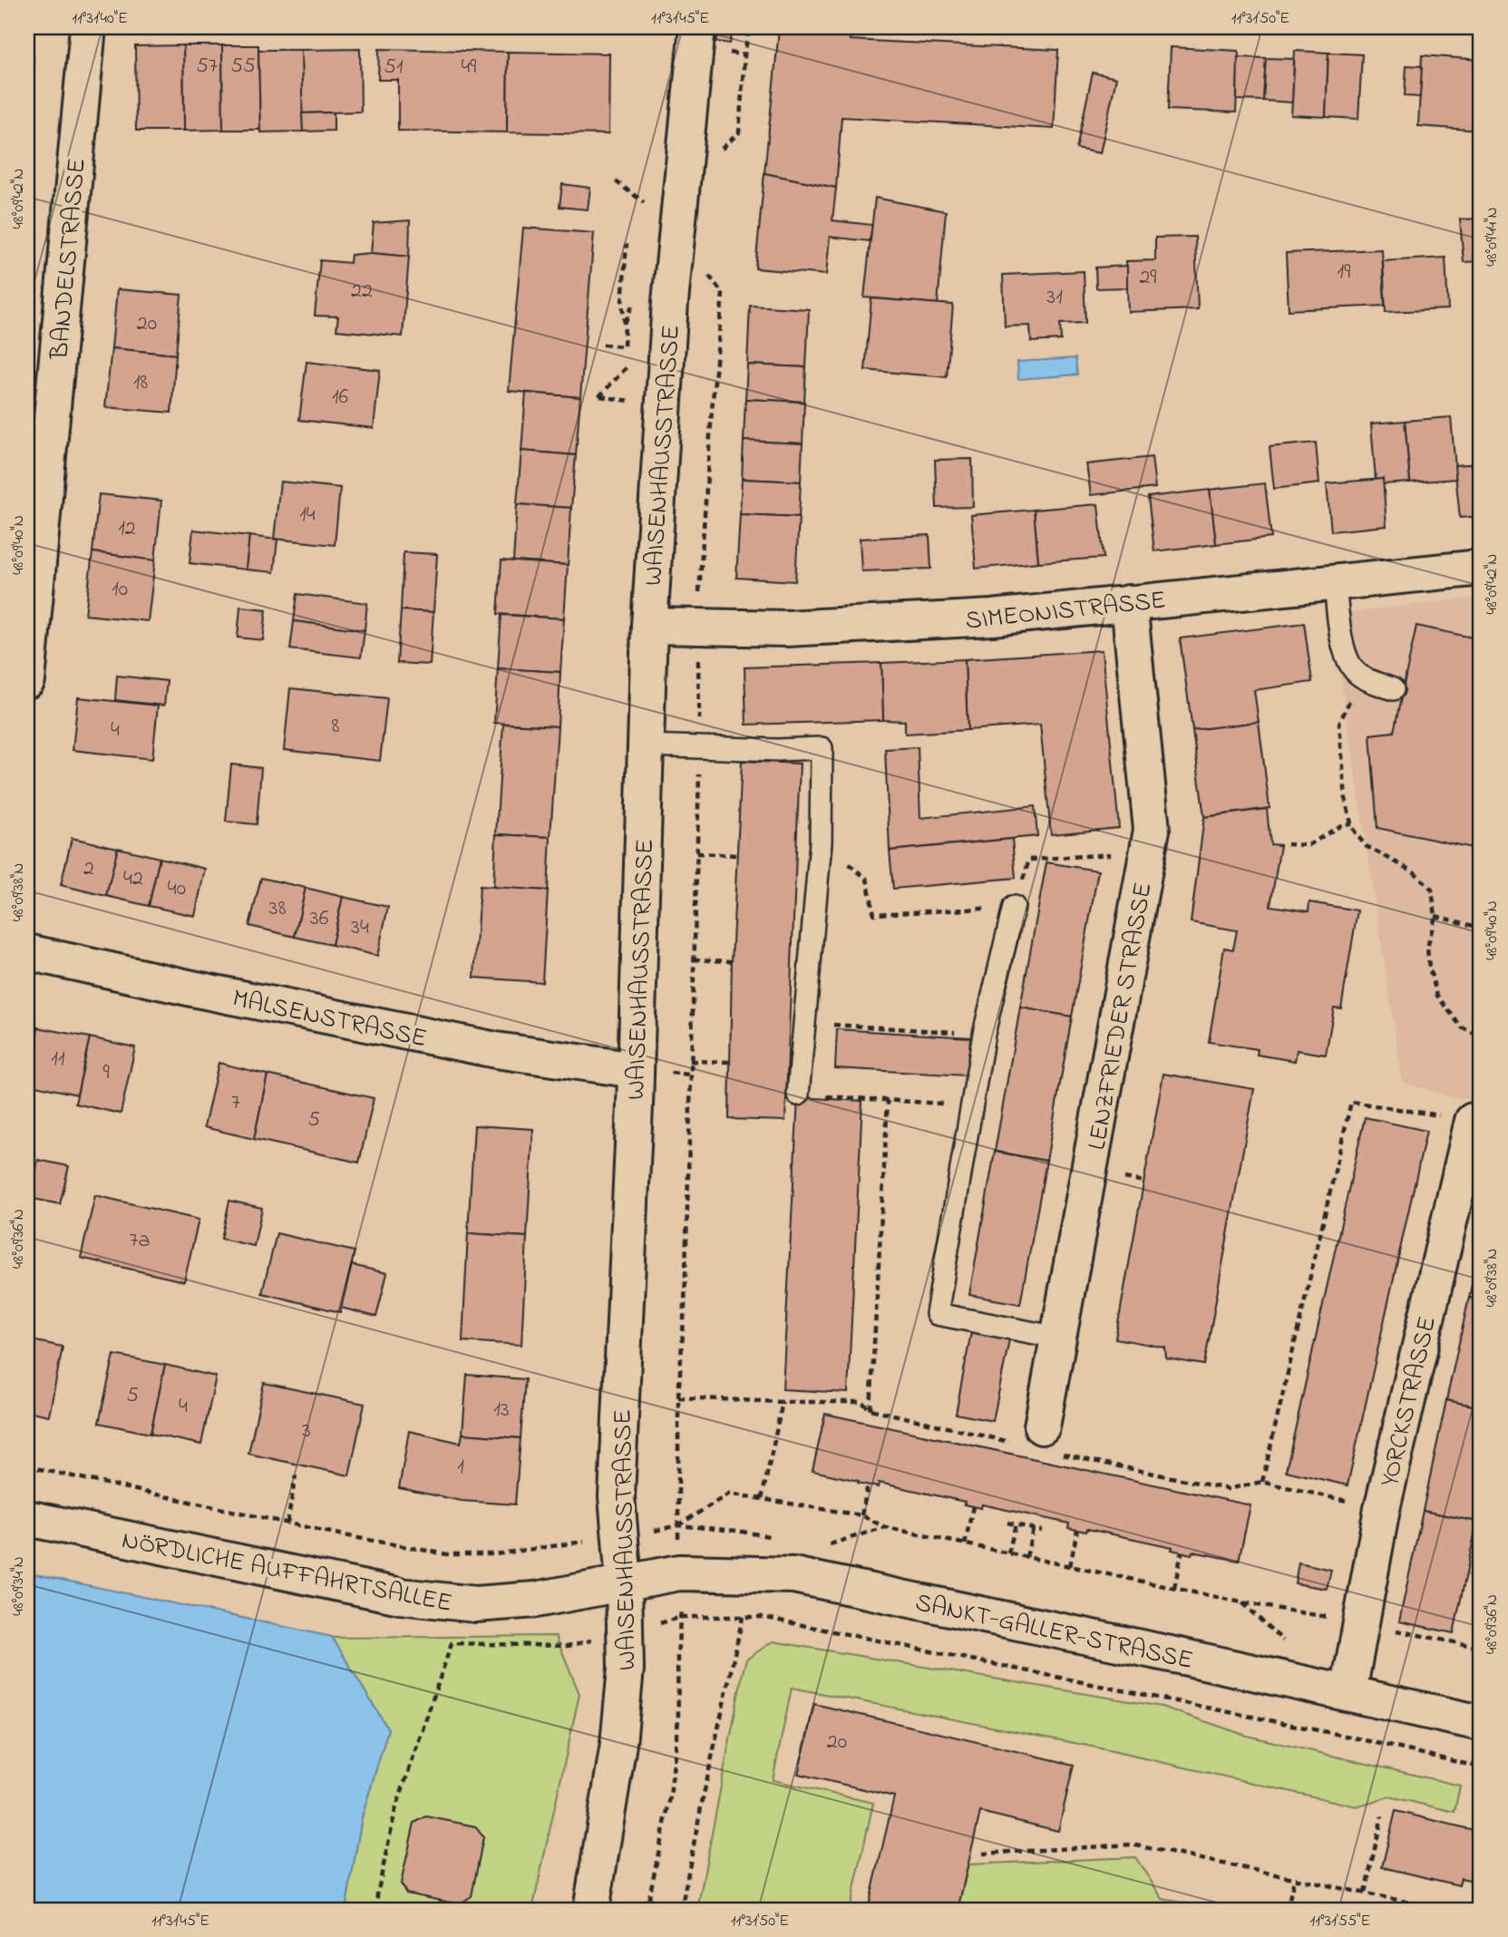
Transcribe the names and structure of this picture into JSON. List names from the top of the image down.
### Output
{
  "streets": {
    "street": [
      "BANDELSTRASSE",
      "WAISENHAUSSTRASSE",
      "SIMEONISTRASSE",
      "LENZFRIEDER STRASSE",
      "MALSENSTRASSE",
      "YORCKSTRASSE",
      "NÖRDLICHE AUFFAHRTSALLEE",
      "SANKT-GALLER-STRASSE"
    ]
  },
  "crossings": [
    ["WAISENHAUSSTRASSE", "SIMEONISTRASSE"],
    ["WAISENHAUSSTRASSE", "MALSENSTRASSE"],
    ["WAISENHAUSSTRASSE", "NÖRDLICHE AUFFAHRTSALLEE"],
    ["WAISENHAUSSTRASSE", "SANKT-GALLER-STRASSE"],
    ["SIMEONISTRASSE", "LENZFRIEDER STRASSE"],
    ["YORCKSTRASSE", "SANKT-GALLER-STRASSE"],
    ["NÖRDLICHE AUFFAHRTSALLEE", "SANKT-GALLER-STRASSE"]
  ],
  "house_numbers": [
    "57",
    "55",
    "51",
    "49",
    "19",
    "29",
    "22",
    "31",
    "20",
    "18",
    "16",
    "14",
    "12",
    "10",
    "8",
    "4",
    "2",
    "42",
    "40",
    "38",
    "36",
    "34",
    "11",
    "9",
    "7",
    "5",
    "7a",
    "5",
    "4",
    "13",
    "3",
    "1",
    "20"
  ],
  "coordinates": [
    "11°31'40\"E",
    "11°31'45\"E",
    "11°31'50\"E",
    "48°09'42\"N",
    "48°09'44\"N",
    "48°09'40\"N",
    "48°09'38\"N",
    "48°09'36\"N",
    "48°09'34\"N",
    "11°31'55\"E"
  ]
}
